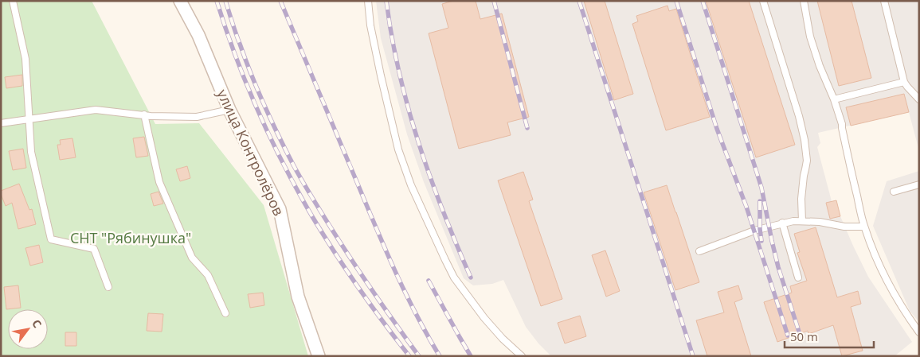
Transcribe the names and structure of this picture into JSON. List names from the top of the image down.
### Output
{
  "streets": {
    "street": ["улица Контролёров"]
  },
  "parks": ["СНТ \"Рябинушка\""],
  "scale_bar": "50 m",
  "north": "top right"
}
